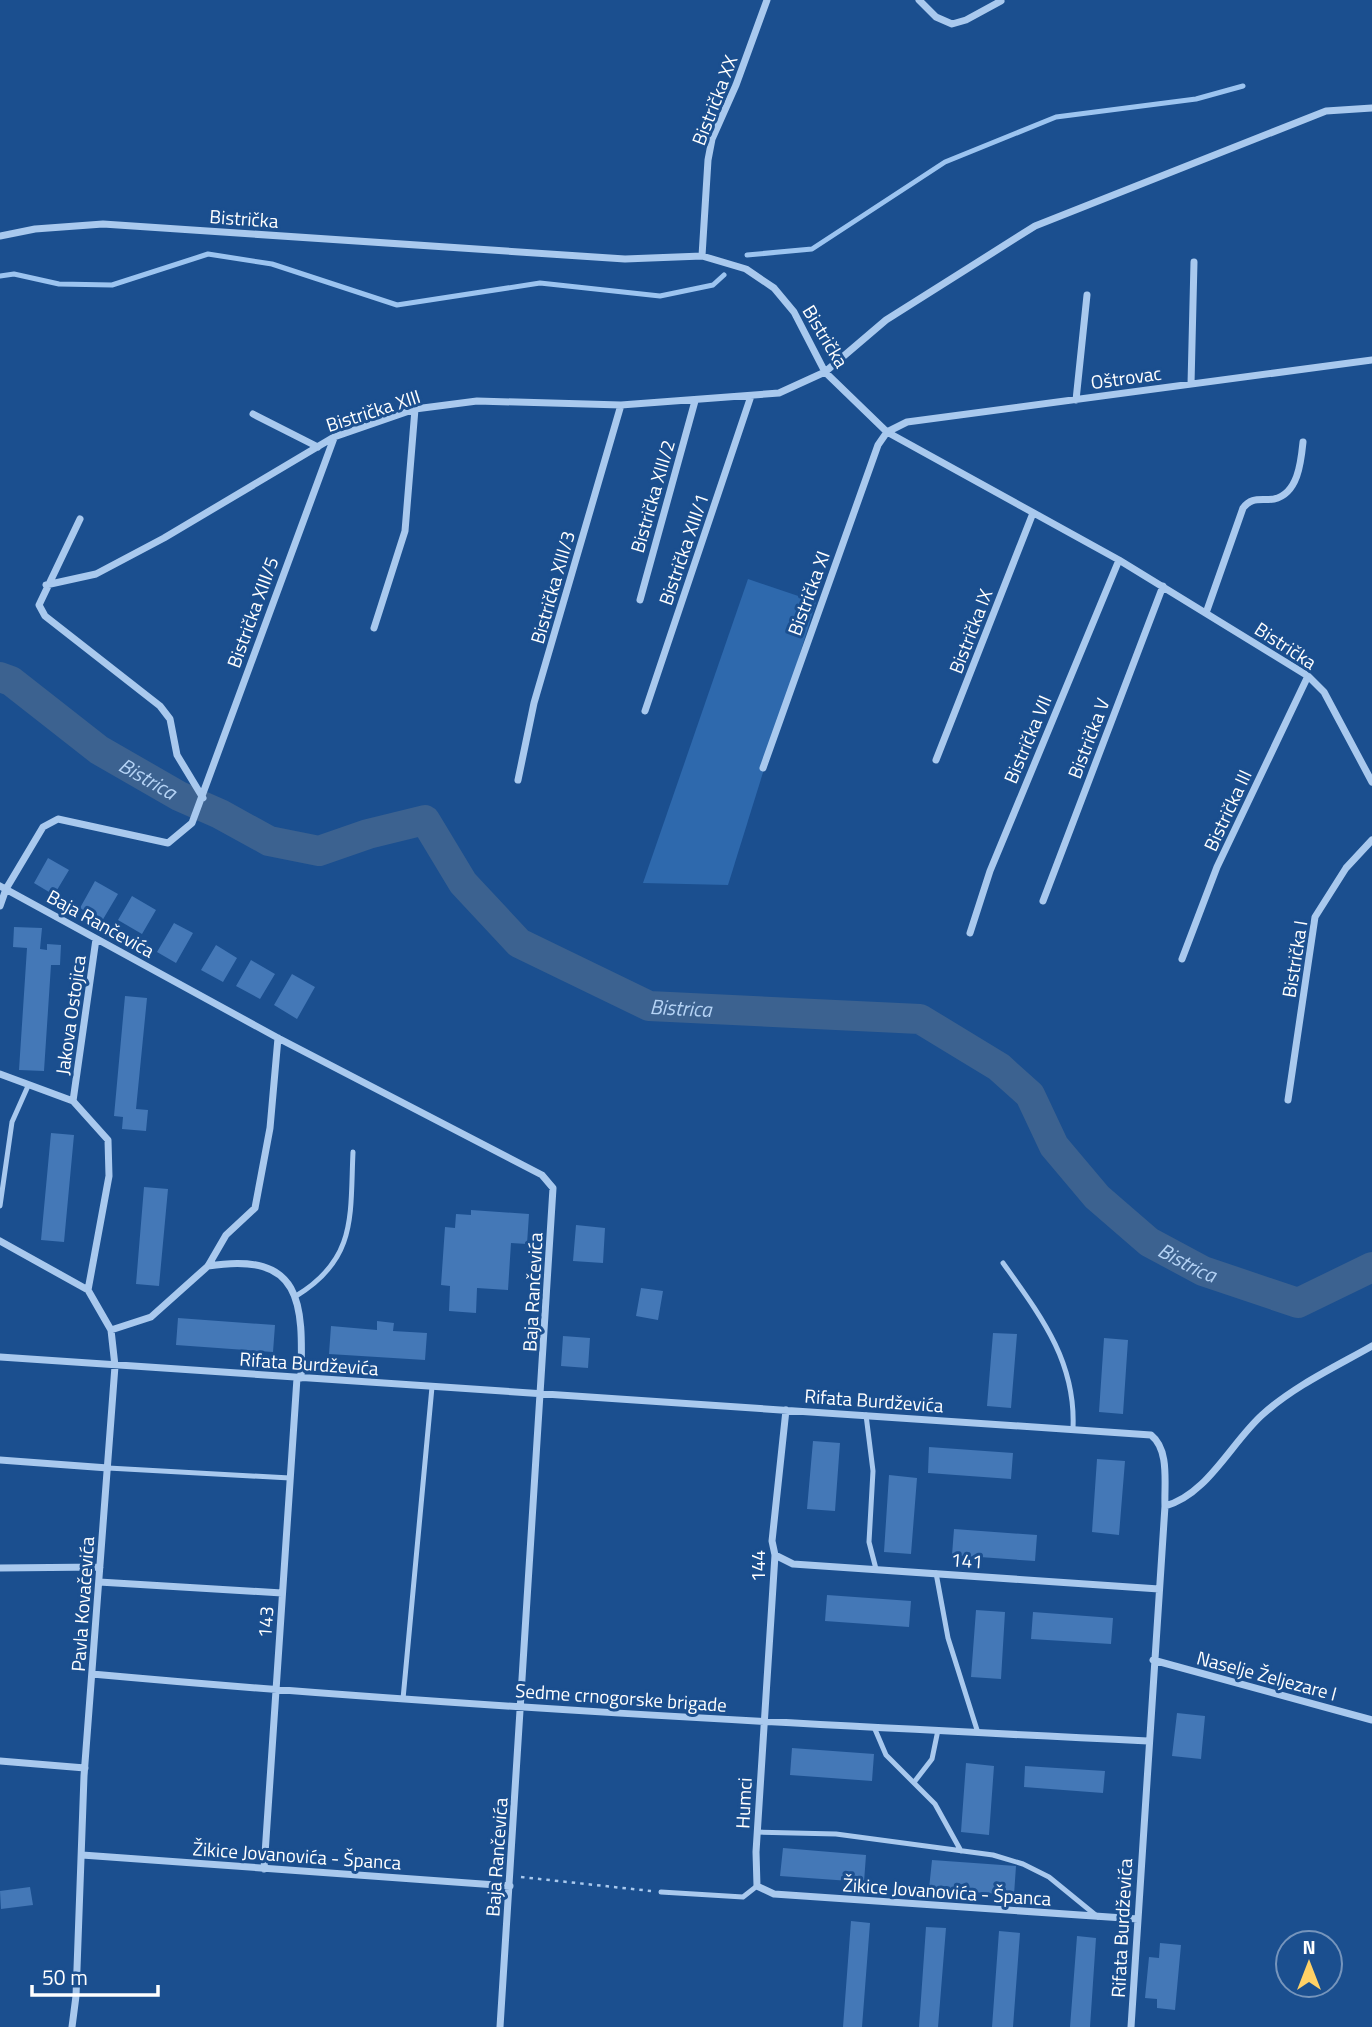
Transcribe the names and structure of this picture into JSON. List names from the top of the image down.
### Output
{
  "streets": {
    "street": [
      "Bistrička XX",
      "Bistrička",
      "Oštrovac",
      "Bistrička XIII",
      "Bistrička XIII/2",
      "Bistrička XIII/1",
      "Bistrička XIII/3",
      "Bistrička XI",
      "Bistrička XIII/5",
      "Bistrička IX",
      "Bistrička V",
      "Bistrička VII",
      "Bistrička III",
      "Baja Rančevića",
      "Bistrička I",
      "Jakova Ostojica",
      "Rifata Burdževića",
      "141",
      "144",
      "Pavla Kovačevića",
      "143",
      "Naselje Željezare I",
      "Sedme crnogorske brigade",
      "Humci",
      "Žikice Jovanovića - Španca"
    ]
  },
  "crossings": [
    ["Bistrička XX", "Bistrička"],
    ["Bistrička", "Oštrovac"],
    ["Bistrička", "Bistrička XIII"],
    ["Bistrička", "Bistrička XI"],
    ["Bistrička", "Bistrička IX"],
    ["Bistrička", "Bistrička V"],
    ["Bistrička", "Bistrička VII"],
    ["Bistrička", "Bistrička III"],
    ["Oštrovac", "Bistrička XI"],
    ["Bistrička XIII", "Bistrička XIII/2"],
    ["Bistrička XIII", "Bistrička XIII/1"],
    ["Bistrička XIII", "Bistrička XIII/3"],
    ["Bistrička XIII", "Bistrička XIII/5"],
    ["Bistrička XIII/5", "Baja Rančevića"],
    ["Baja Rančevića", "Jakova Ostojica"],
    ["Baja Rančevića", "Rifata Burdževića"],
    ["Baja Rančevića", "Sedme crnogorske brigade"],
    ["Baja Rančevića", "Žikice Jovanovića - Španca"],
    ["Jakova Ostojica", "Pavla Kovačevića"],
    ["Rifata Burdževića", "141"],
    ["Rifata Burdževića", "144"],
    ["Rifata Burdževića", "Pavla Kovačevića"],
    ["Rifata Burdževića", "143"],
    ["Rifata Burdževića", "Naselje Željezare I"],
    ["Rifata Burdževića", "Sedme crnogorske brigade"],
    ["Rifata Burdževića", "Žikice Jovanovića - Španca"],
    ["141", "144"],
    ["144", "Sedme crnogorske brigade"],
    ["144", "Humci"],
    ["Pavla Kovačevića", "Sedme crnogorske brigade"],
    ["Pavla Kovačevića", "Žikice Jovanovića - Španca"],
    ["143", "Sedme crnogorske brigade"],
    ["143", "Žikice Jovanovića - Španca"],
    ["Sedme crnogorske brigade", "Humci"],
    ["Humci", "Žikice Jovanovića - Španca"]
  ],
  "water": ["Bistrica"],
  "scale_bar": "50 m",
  "north": "top"
}
